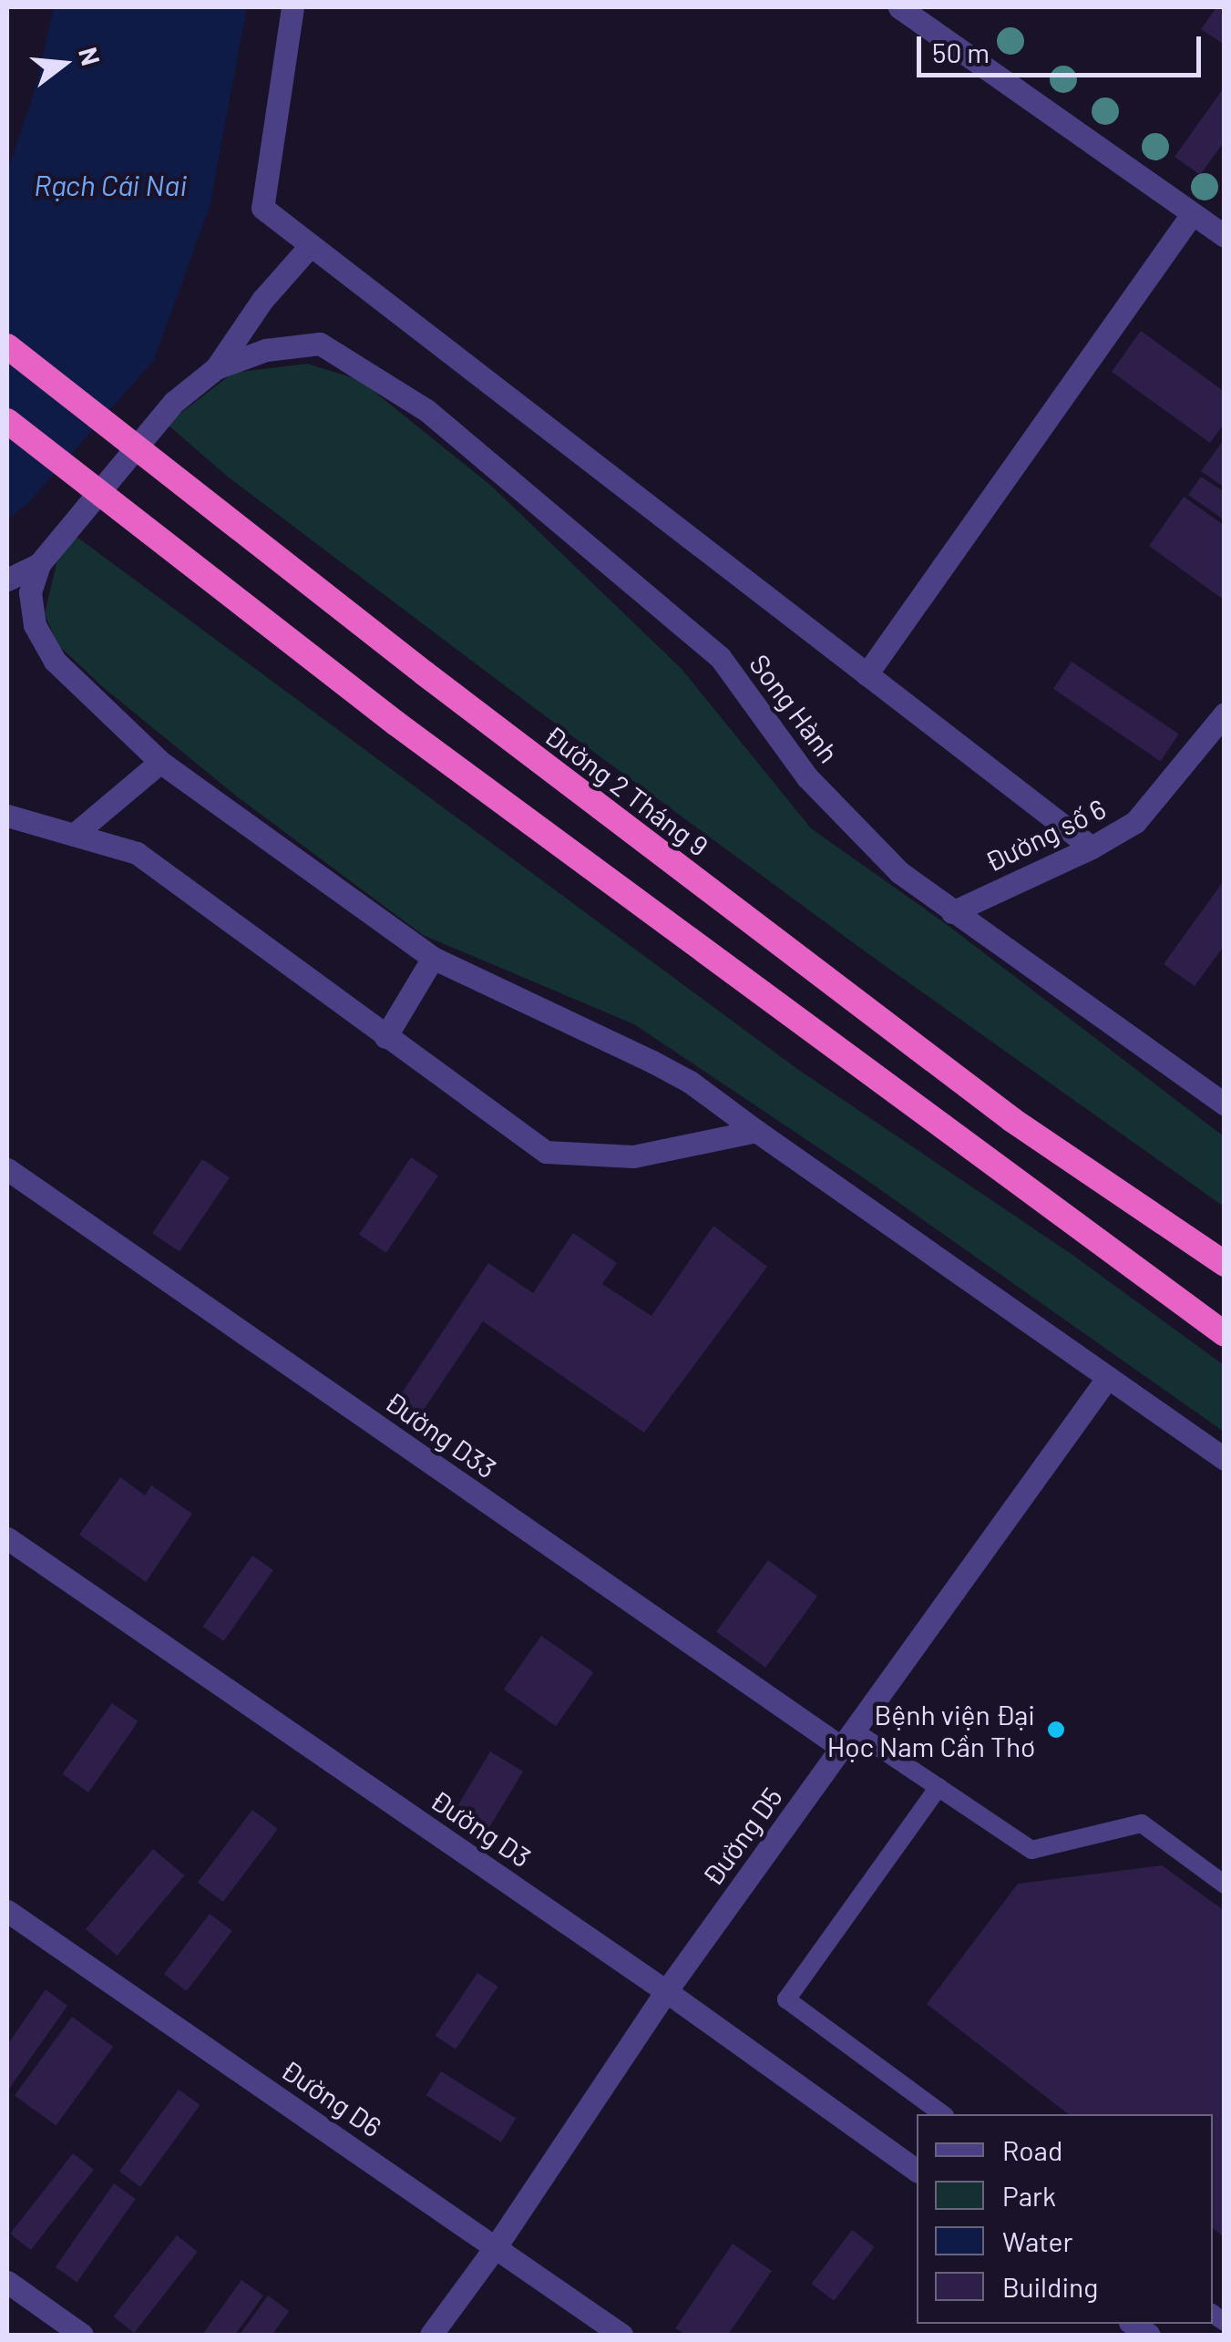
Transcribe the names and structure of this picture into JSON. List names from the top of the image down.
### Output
{
  "streets": {
    "highway": ["Đường 2 Tháng 9"],
    "street": [
      "Song Hành",
      "Đường số 6",
      "Đường D33",
      "Đường D3",
      "Đường D5",
      "Đường D6"
    ]
  },
  "crossings": [
    ["Song Hành", "Đường số 6"],
    ["Đường D33", "Đường D5"],
    ["Đường D3", "Đường D5"],
    ["Đường D5", "Đường D6"]
  ],
  "water": ["Rạch Cái Nai"],
  "places": ["Bệnh viện Đại Học Nam Cần Thơ"],
  "legend": [
    "Road",
    "Park",
    "Water",
    "Building"
  ],
  "scale_bar": "50 m",
  "north": "right"
}
